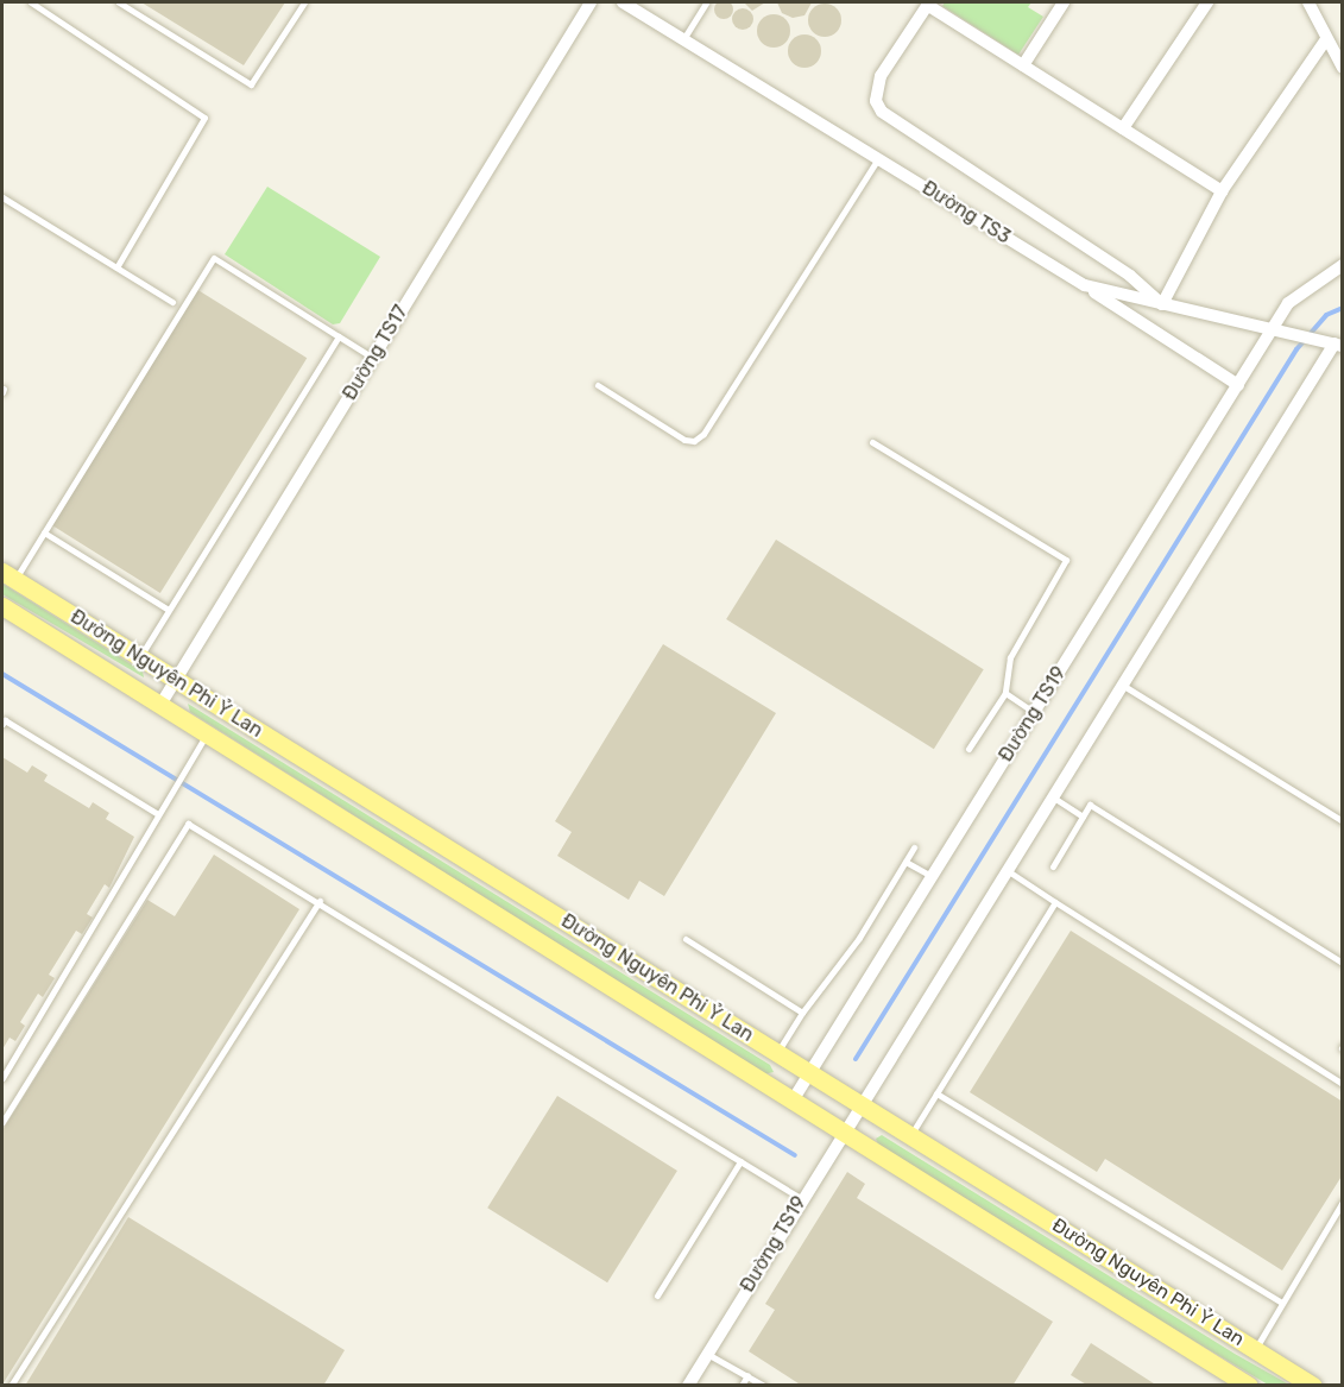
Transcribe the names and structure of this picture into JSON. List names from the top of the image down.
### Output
{
  "streets": {
    "main road": ["Đường Nguyên Phi Ỷ Lan"],
    "street": ["Đường TS3", "Đường TS17", "Đường TS19"]
  },
  "crossings": [
    ["Đường TS3", "Đường TS19"],
    ["Đường TS17", "Đường Nguyên Phi Ỷ Lan"],
    ["Đường Nguyên Phi Ỷ Lan", "Đường TS19"]
  ]
}
